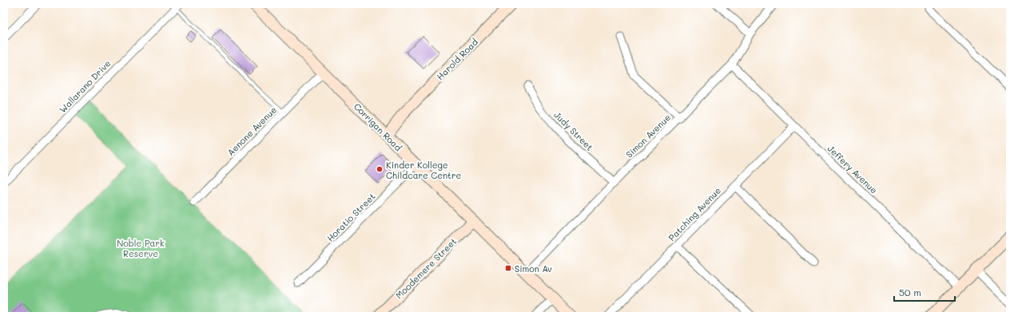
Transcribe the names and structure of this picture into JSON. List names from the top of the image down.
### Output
{
  "streets": {
    "main road": ["Harold Road", "Corrigan Road", "Moodemere Street"],
    "street": [
      "Wallarano Drive",
      "Aenone Avenue",
      "Judy Street",
      "Simon Avenue",
      "Jeffery Avenue",
      "Patching Avenue",
      "Horatio Street"
    ]
  },
  "crossings": [
    ["Harold Road", "Corrigan Road"],
    ["Corrigan Road", "Aenone Avenue"],
    ["Corrigan Road", "Simon Avenue"],
    ["Corrigan Road", "Horatio Street"],
    ["Corrigan Road", "Moodemere Street"],
    ["Judy Street", "Simon Avenue"],
    ["Simon Avenue", "Jeffery Avenue"],
    ["Jeffery Avenue", "Patching Avenue"]
  ],
  "parks": ["Noble Park Reserve"],
  "places": {
    "other": ["Kinder Kollege Childcare Centre"],
    "transit": ["Simon Av"]
  },
  "scale_bar": "50 m"
}
